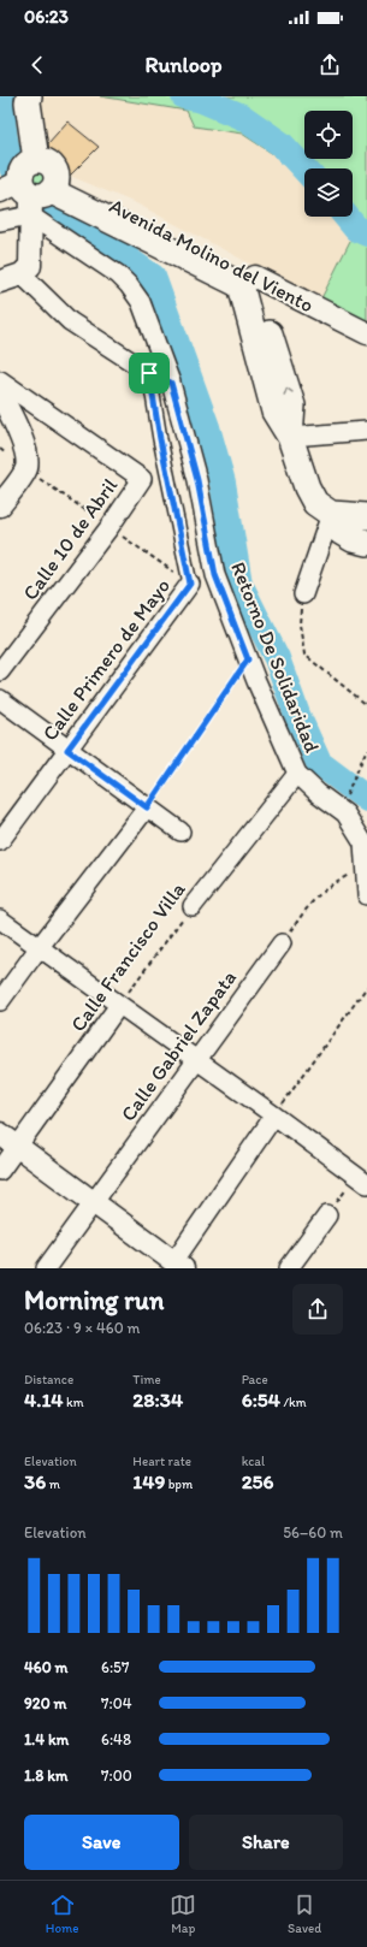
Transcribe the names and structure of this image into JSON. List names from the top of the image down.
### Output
{
  "streets": {
    "main road": ["Avenida Molino del Viento"],
    "street": [
      "Calle 10 de Abril",
      "Retorno De Solidaridad",
      "Calle Primero de Mayo",
      "Calle Francisco Villa",
      "Calle Gabriel Zapata"
    ]
  },
  "crossings": [
    ["Avenida Molino del Viento", "Retorno De Solidaridad"],
    ["Retorno De Solidaridad", "Calle Francisco Villa"]
  ],
  "page": {
    "status": "06:23",
    "header": "Runloop",
    "heading": ["Morning run", "06:23 · 9 × 460 m"],
    "stats": [
      ["Distance", "4.14 km"],
      ["Time", "28:34"],
      ["Pace", "6:54 /km"],
      ["Elevation", "36 m"],
      ["Heart rate", "149 bpm"],
      ["kcal", "256"]
    ],
    "chart": ["Elevation", "56–60 m"],
    "list": [
      {
        "name": "460 m",
        "note": "6:57"
      },
      {
        "name": "920 m",
        "note": "7:04"
      },
      {
        "name": "1.4 km",
        "note": "6:48"
      },
      {
        "name": "1.8 km",
        "note": "7:00"
      }
    ],
    "buttons": ["Save", "Share"],
    "tabs": ["Home", "Map", "Saved"]
  }
}
